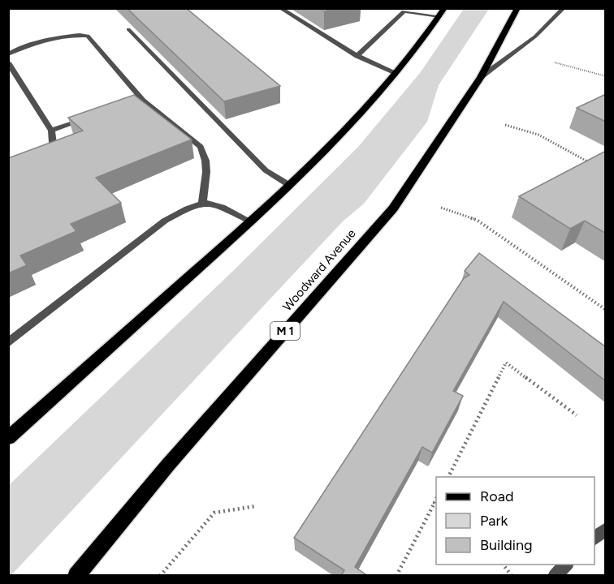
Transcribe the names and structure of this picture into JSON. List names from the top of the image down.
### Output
{
  "streets": {
    "main road": ["Woodward Avenue", "M 1"]
  },
  "legend": ["Road", "Park", "Building"]
}
